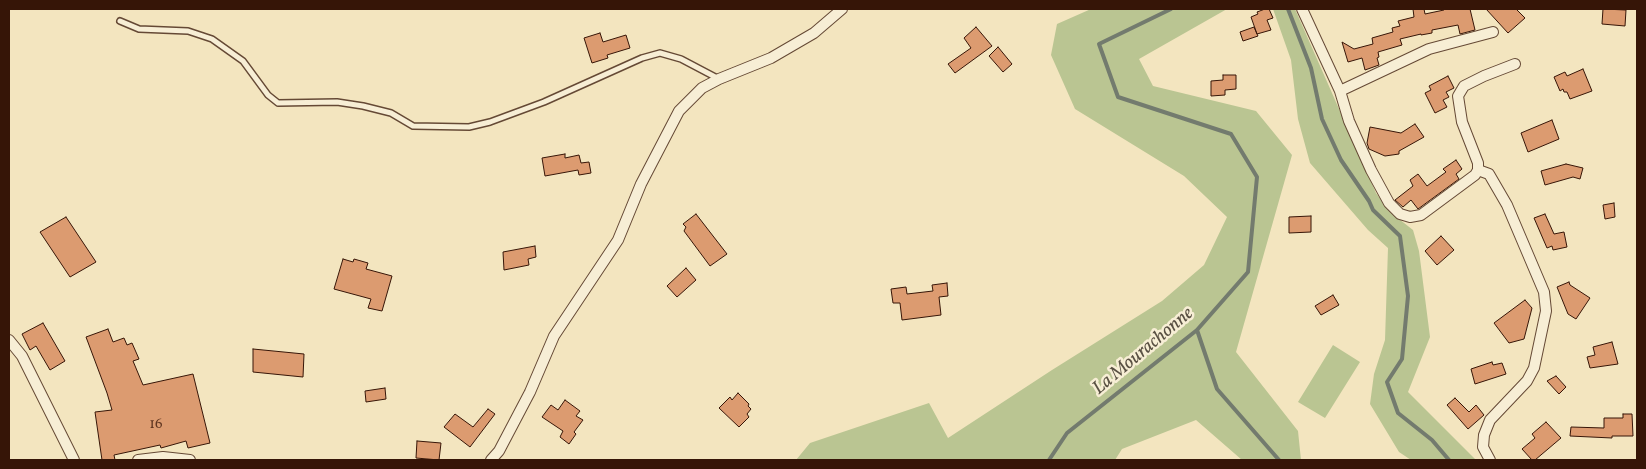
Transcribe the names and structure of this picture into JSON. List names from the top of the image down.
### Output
{
  "water": ["La Mourachonne"],
  "house_numbers": ["16"]
}
